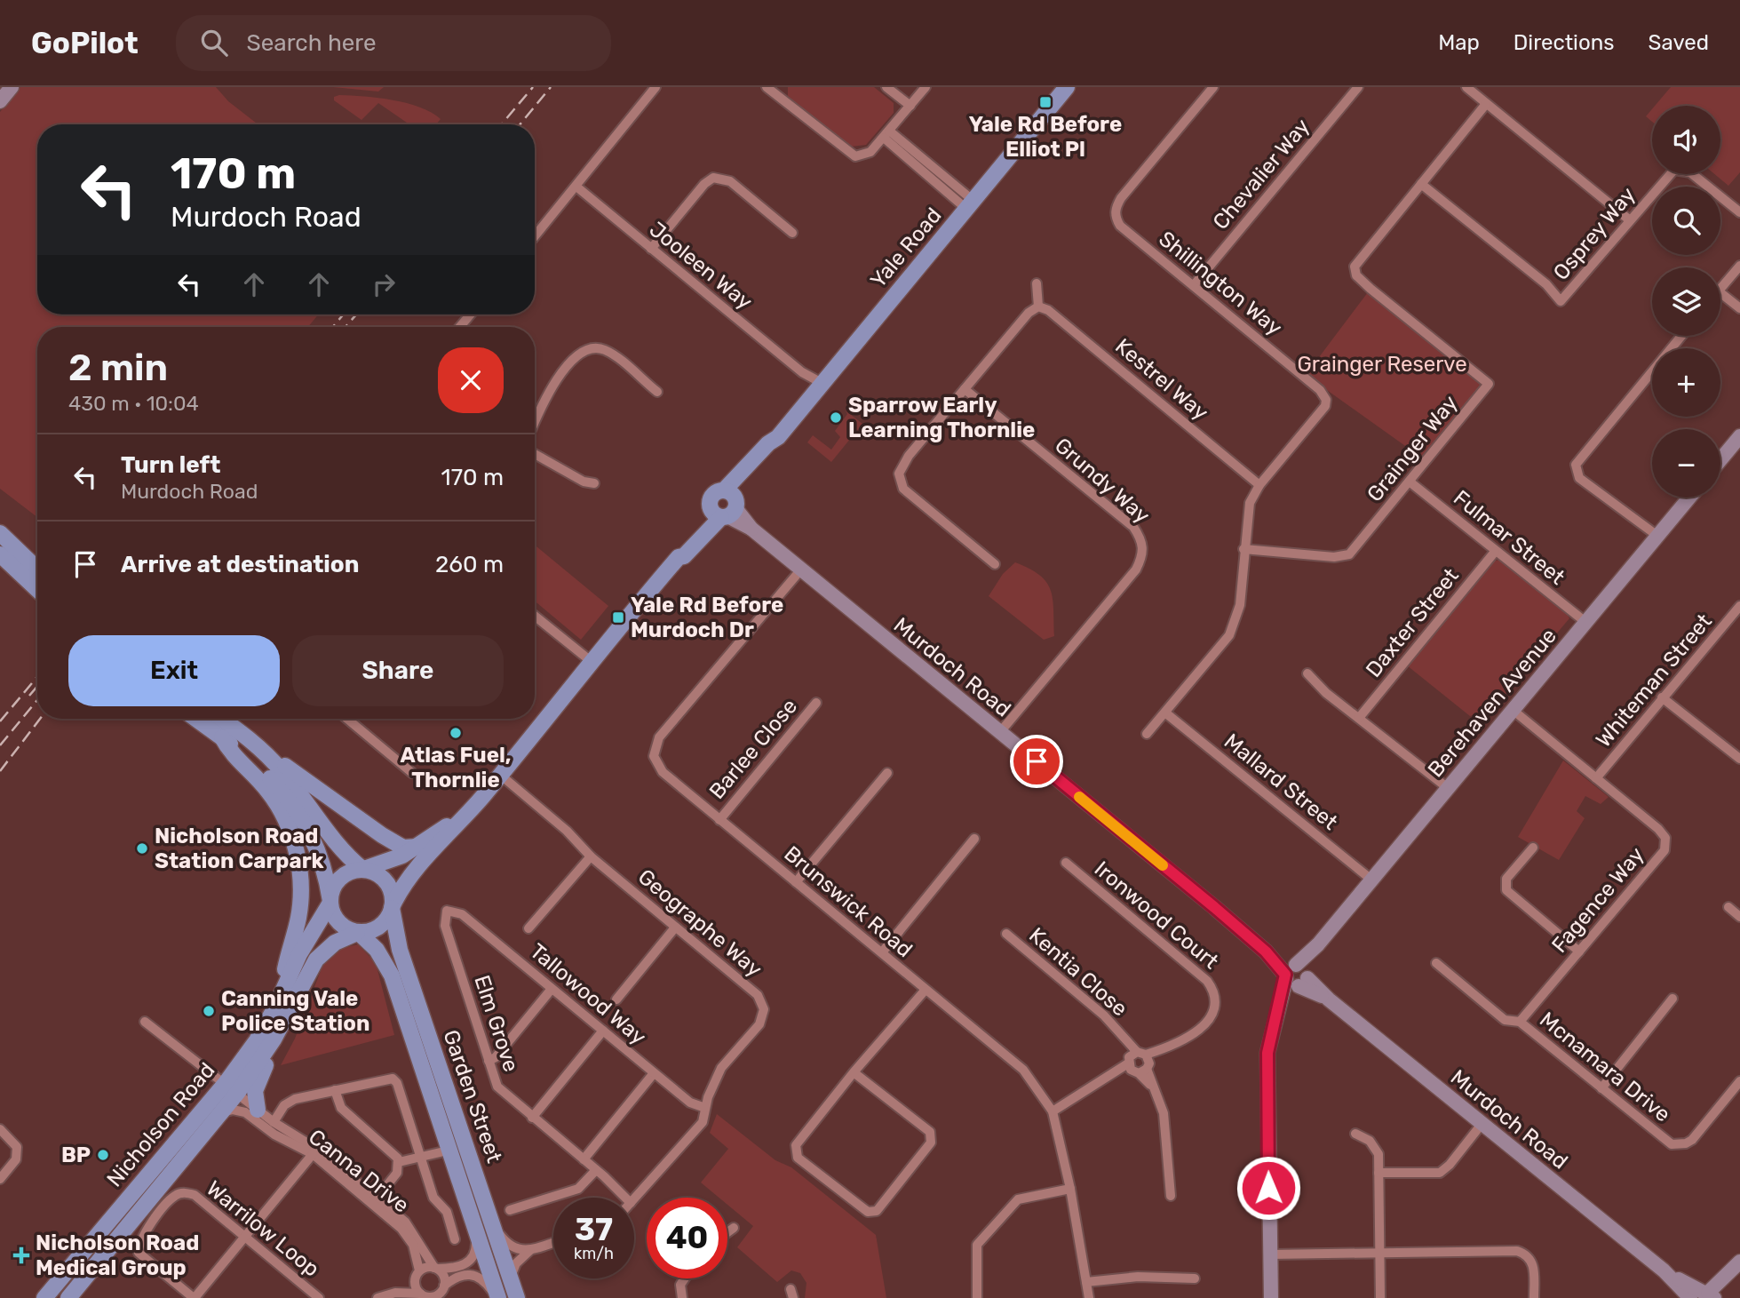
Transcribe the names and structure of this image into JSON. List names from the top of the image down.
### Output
{
  "streets": {
    "main road": [
      "Yale Road",
      "Murdoch Road",
      "Berehaven Avenue",
      "Garden Street",
      "Nicholson Road"
    ],
    "street": [
      "Chevalier Way",
      "Osprey Way",
      "Jooleen Way",
      "Shillington Way",
      "Kestrel Way",
      "Grainger Way",
      "Grundy Way",
      "Fulmar Street",
      "Daxter Street",
      "Whiteman Street",
      "Barlee Close",
      "Mallard Street",
      "Fagence Way",
      "Brunswick Road",
      "Ironwood Court",
      "Geographe Way",
      "Kentia Close",
      "Tallowood Way",
      "Elm Grove",
      "Mcnamara Drive",
      "Canna Drive",
      "Warrilow Loop"
    ]
  },
  "crossings": [
    ["Chevalier Way", "Shillington Way"],
    ["Osprey Way", "Grainger Way"],
    ["Yale Road", "Jooleen Way"],
    ["Yale Road", "Murdoch Road"],
    ["Yale Road", "Geographe Way"],
    ["Yale Road", "Garden Street"],
    ["Yale Road", "Nicholson Road"],
    ["Shillington Way", "Kestrel Way"],
    ["Shillington Way", "Grainger Way"],
    ["Shillington Way", "Mallard Street"],
    ["Grainger Way", "Fulmar Street"],
    ["Grundy Way", "Murdoch Road"],
    ["Fulmar Street", "Daxter Street"],
    ["Fulmar Street", "Berehaven Avenue"],
    ["Murdoch Road", "Berehaven Avenue"],
    ["Murdoch Road", "Brunswick Road"],
    ["Whiteman Street", "Fagence Way"],
    ["Berehaven Avenue", "Mallard Street"],
    ["Berehaven Avenue", "Fagence Way"],
    ["Barlee Close", "Brunswick Road"],
    ["Fagence Way", "Mcnamara Drive"],
    ["Brunswick Road", "Ironwood Court"],
    ["Ironwood Court", "Kentia Close"],
    ["Geographe Way", "Tallowood Way"],
    ["Tallowood Way", "Elm Grove"],
    ["Garden Street", "Nicholson Road"],
    ["Nicholson Road", "Canna Drive"]
  ],
  "parks": ["Grainger Reserve"],
  "places": {
    "transit": ["Yale Rd Before Elliot Pl", "Yale Rd Before Murdoch Dr"],
    "other": [
      "Sparrow Early Learning Thornlie",
      "Atlas Fuel, Thornlie",
      "Nicholson Road Station Carpark",
      "Canning Vale Police Station",
      "BP"
    ],
    "health": ["Nicholson Road Medical Group"]
  },
  "page": {
    "header": "GoPilot",
    "search": "Search here",
    "nav": ["Map", "Directions", "Saved"],
    "map_buttons": ["+", "−"],
    "turn": ["170 m", "Murdoch Road"],
    "heading": ["2 min", "430 m · 10:04"],
    "list": [
      {
        "name": "Turn left",
        "note": "Murdoch Road",
        "value": "170 m"
      },
      {
        "name": "Arrive at destination",
        "value": "260 m"
      }
    ],
    "buttons": ["Exit", "Share"],
    "speed": "37 km/h",
    "limit": "40"
  }
}
